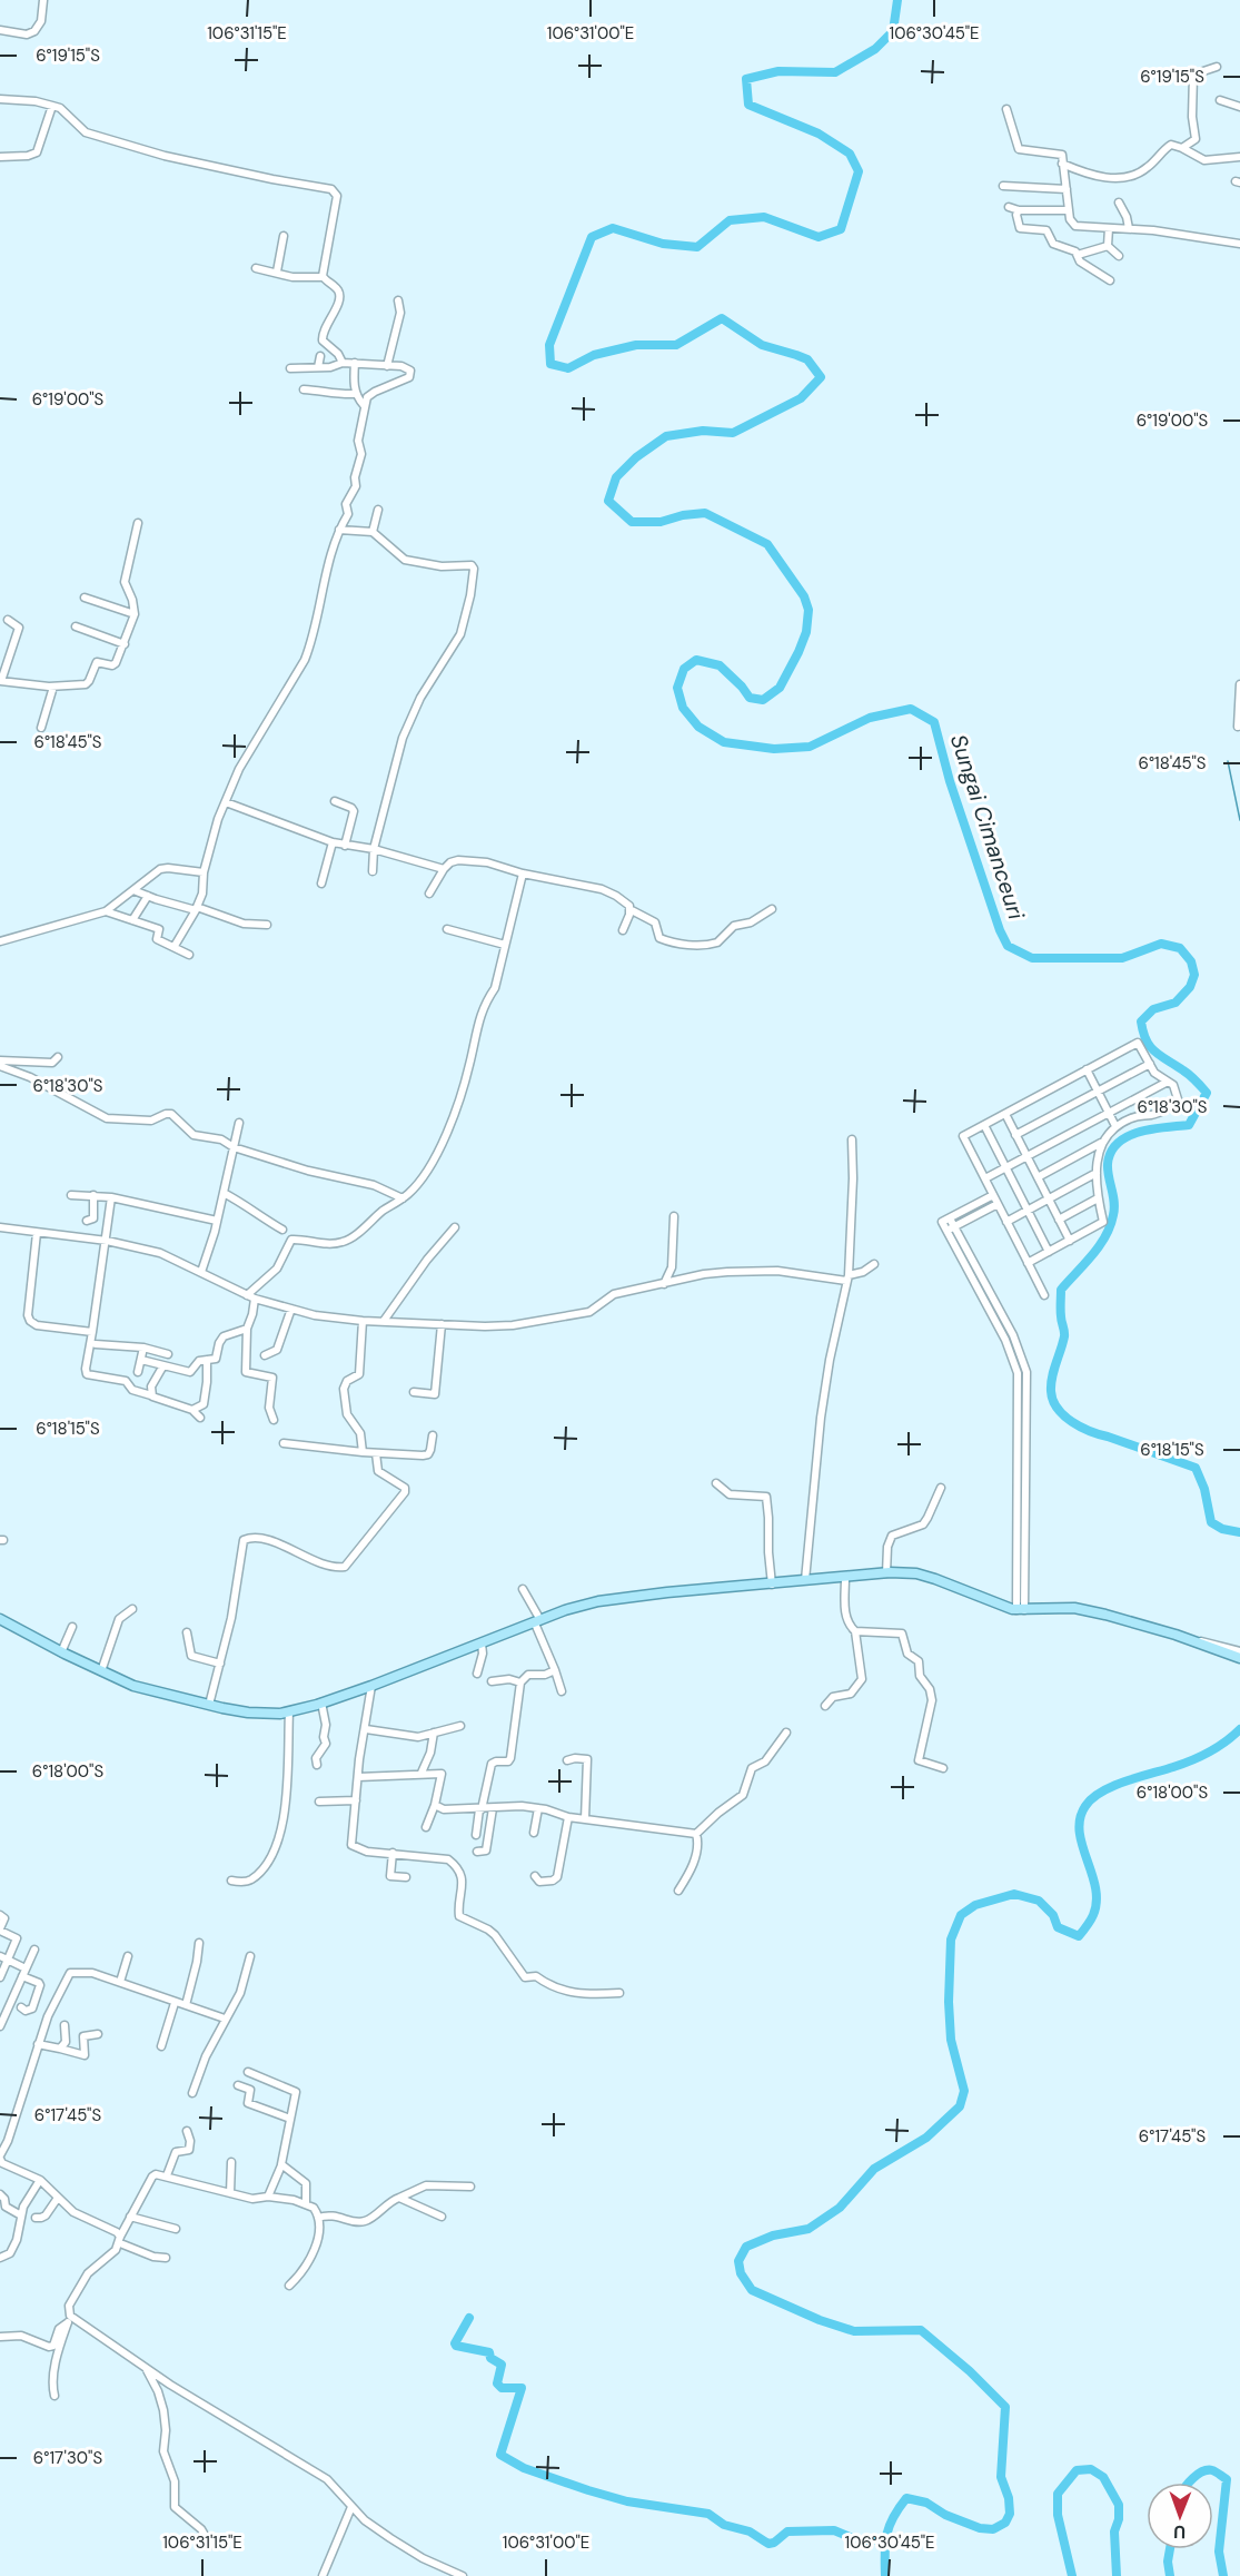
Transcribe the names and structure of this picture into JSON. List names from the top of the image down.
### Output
{
  "water": ["Sungai Cimanceuri"],
  "north": "bottom",
  "coordinates": [
    "106°31'15\"E",
    "106°31'00\"E",
    "106°30'45\"E",
    "6°19'15\"S",
    "6°19'00\"S",
    "6°18'45\"S",
    "6°18'30\"S",
    "6°18'15\"S",
    "6°18'00\"S",
    "6°17'45\"S",
    "6°17'30\"S"
  ]
}
